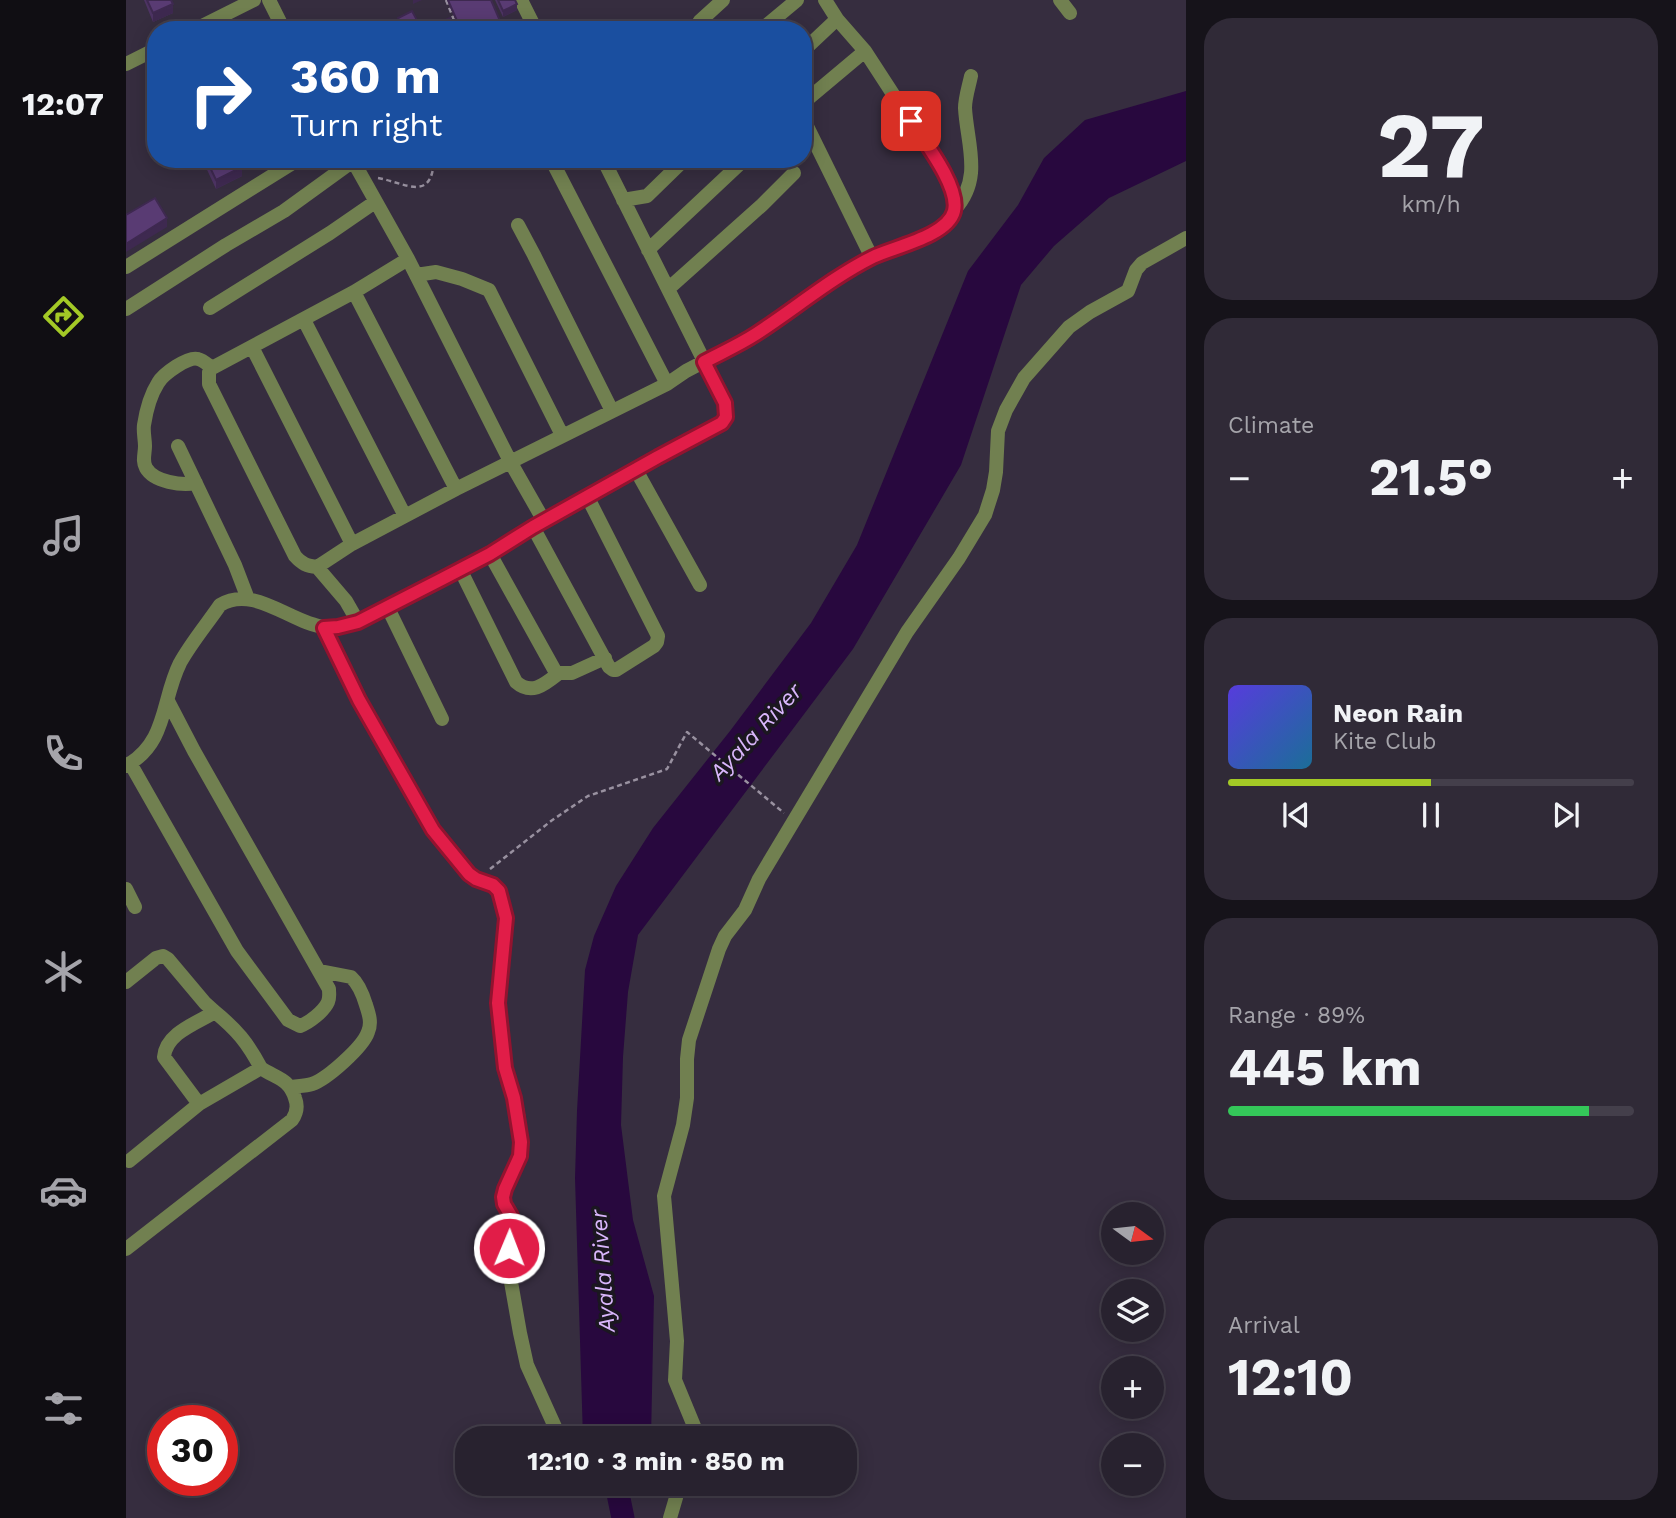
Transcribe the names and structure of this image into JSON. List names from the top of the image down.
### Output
{
  "water": ["Ayala River"],
  "north": "right",
  "page": {
    "tabs": "12:07",
    "tile": [
      ["27", "km/h"],
      "Climate",
      ["Range · 89%", "445 km"],
      ["Arrival", "12:10"]
    ],
    "turn": ["360 m", "Turn right"],
    "heat": ["−", "21.5°", "+"],
    "song": ["Neon Rain", "Kite Club"],
    "map_buttons": ["+", "−"],
    "limit": "30",
    "trip": "12:10 · 3 min · 850 m"
  }
}
